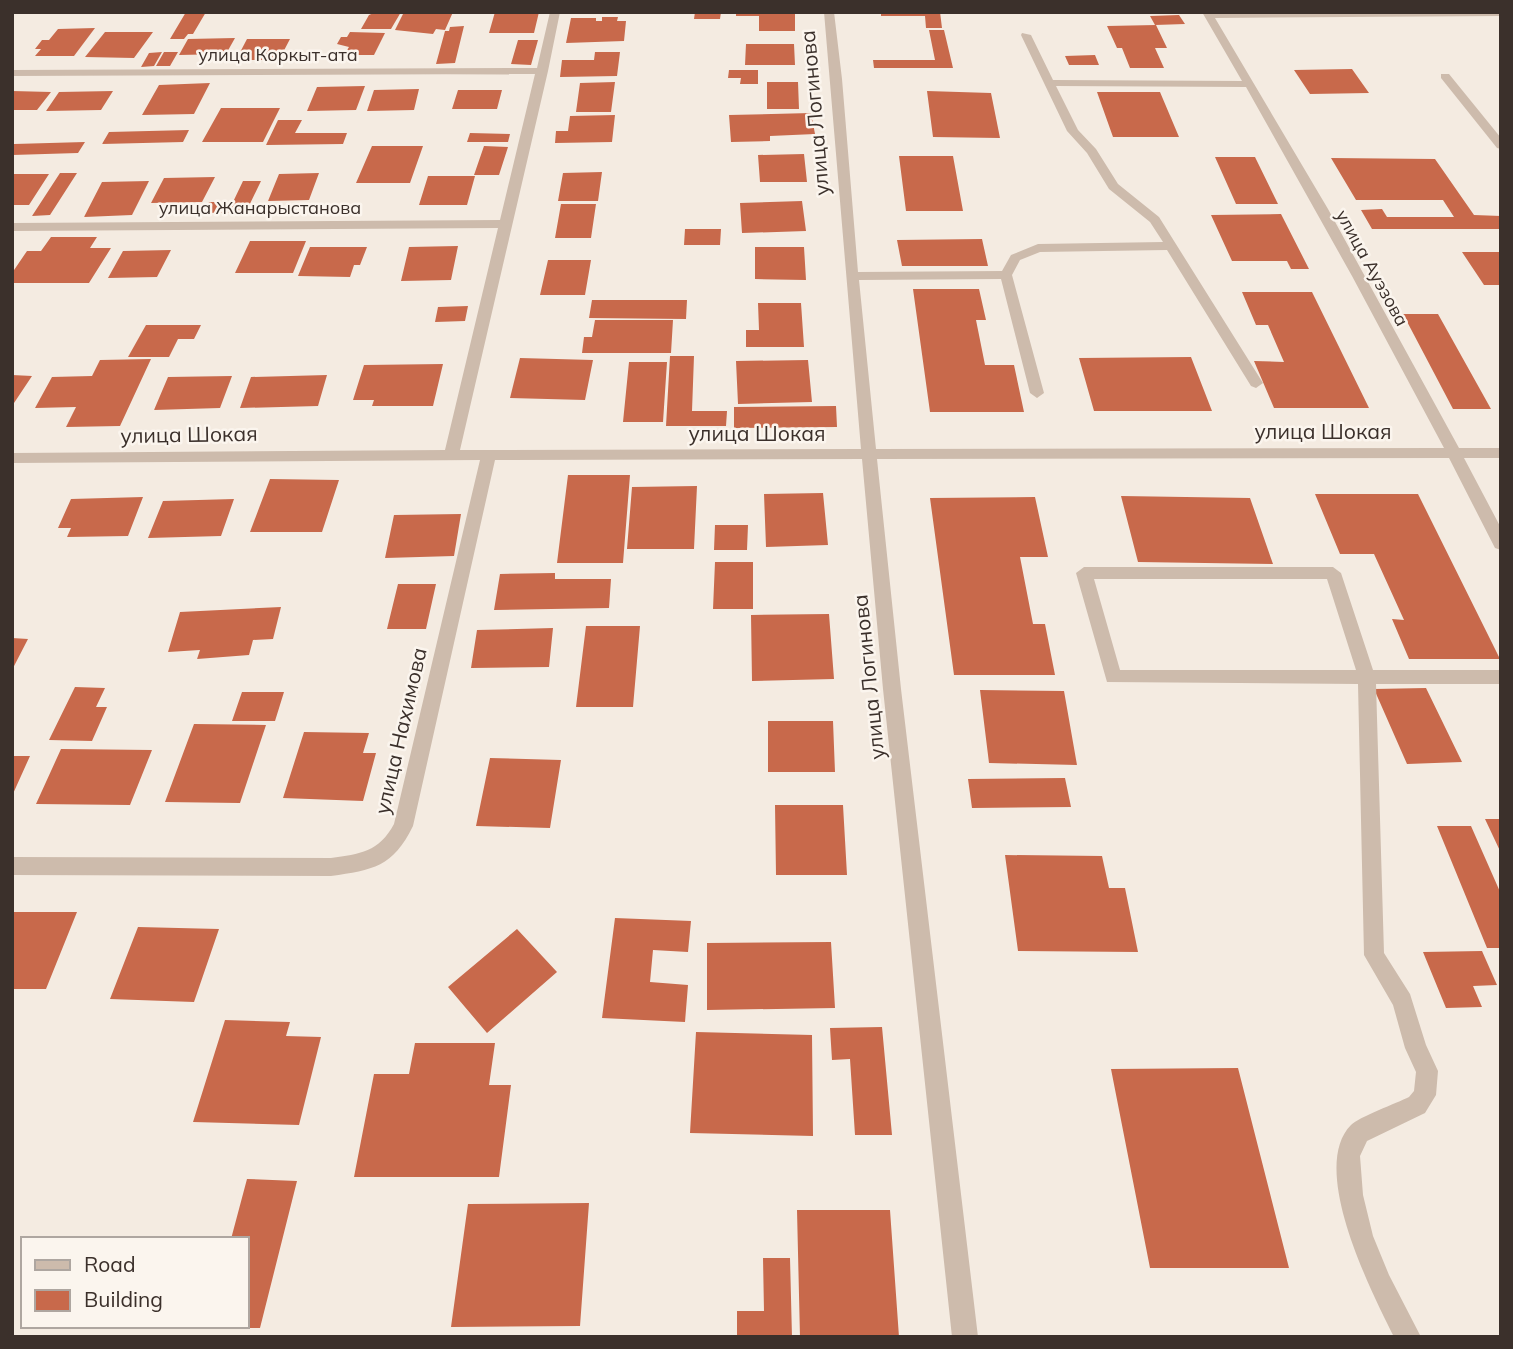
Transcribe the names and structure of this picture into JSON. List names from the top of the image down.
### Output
{
  "streets": {
    "street": [
      "улица Коркыт-ата",
      "улица Логинова",
      "улица Жанарыстанова",
      "улица Ауэзова",
      "улица Шокая",
      "улица Нахимова"
    ]
  },
  "crossings": [
    ["улица Логинова", "улица Шокая"],
    ["улица Ауэзова", "улица Шокая"],
    ["улица Шокая", "улица Нахимова"]
  ],
  "legend": ["Road", "Building"]
}
